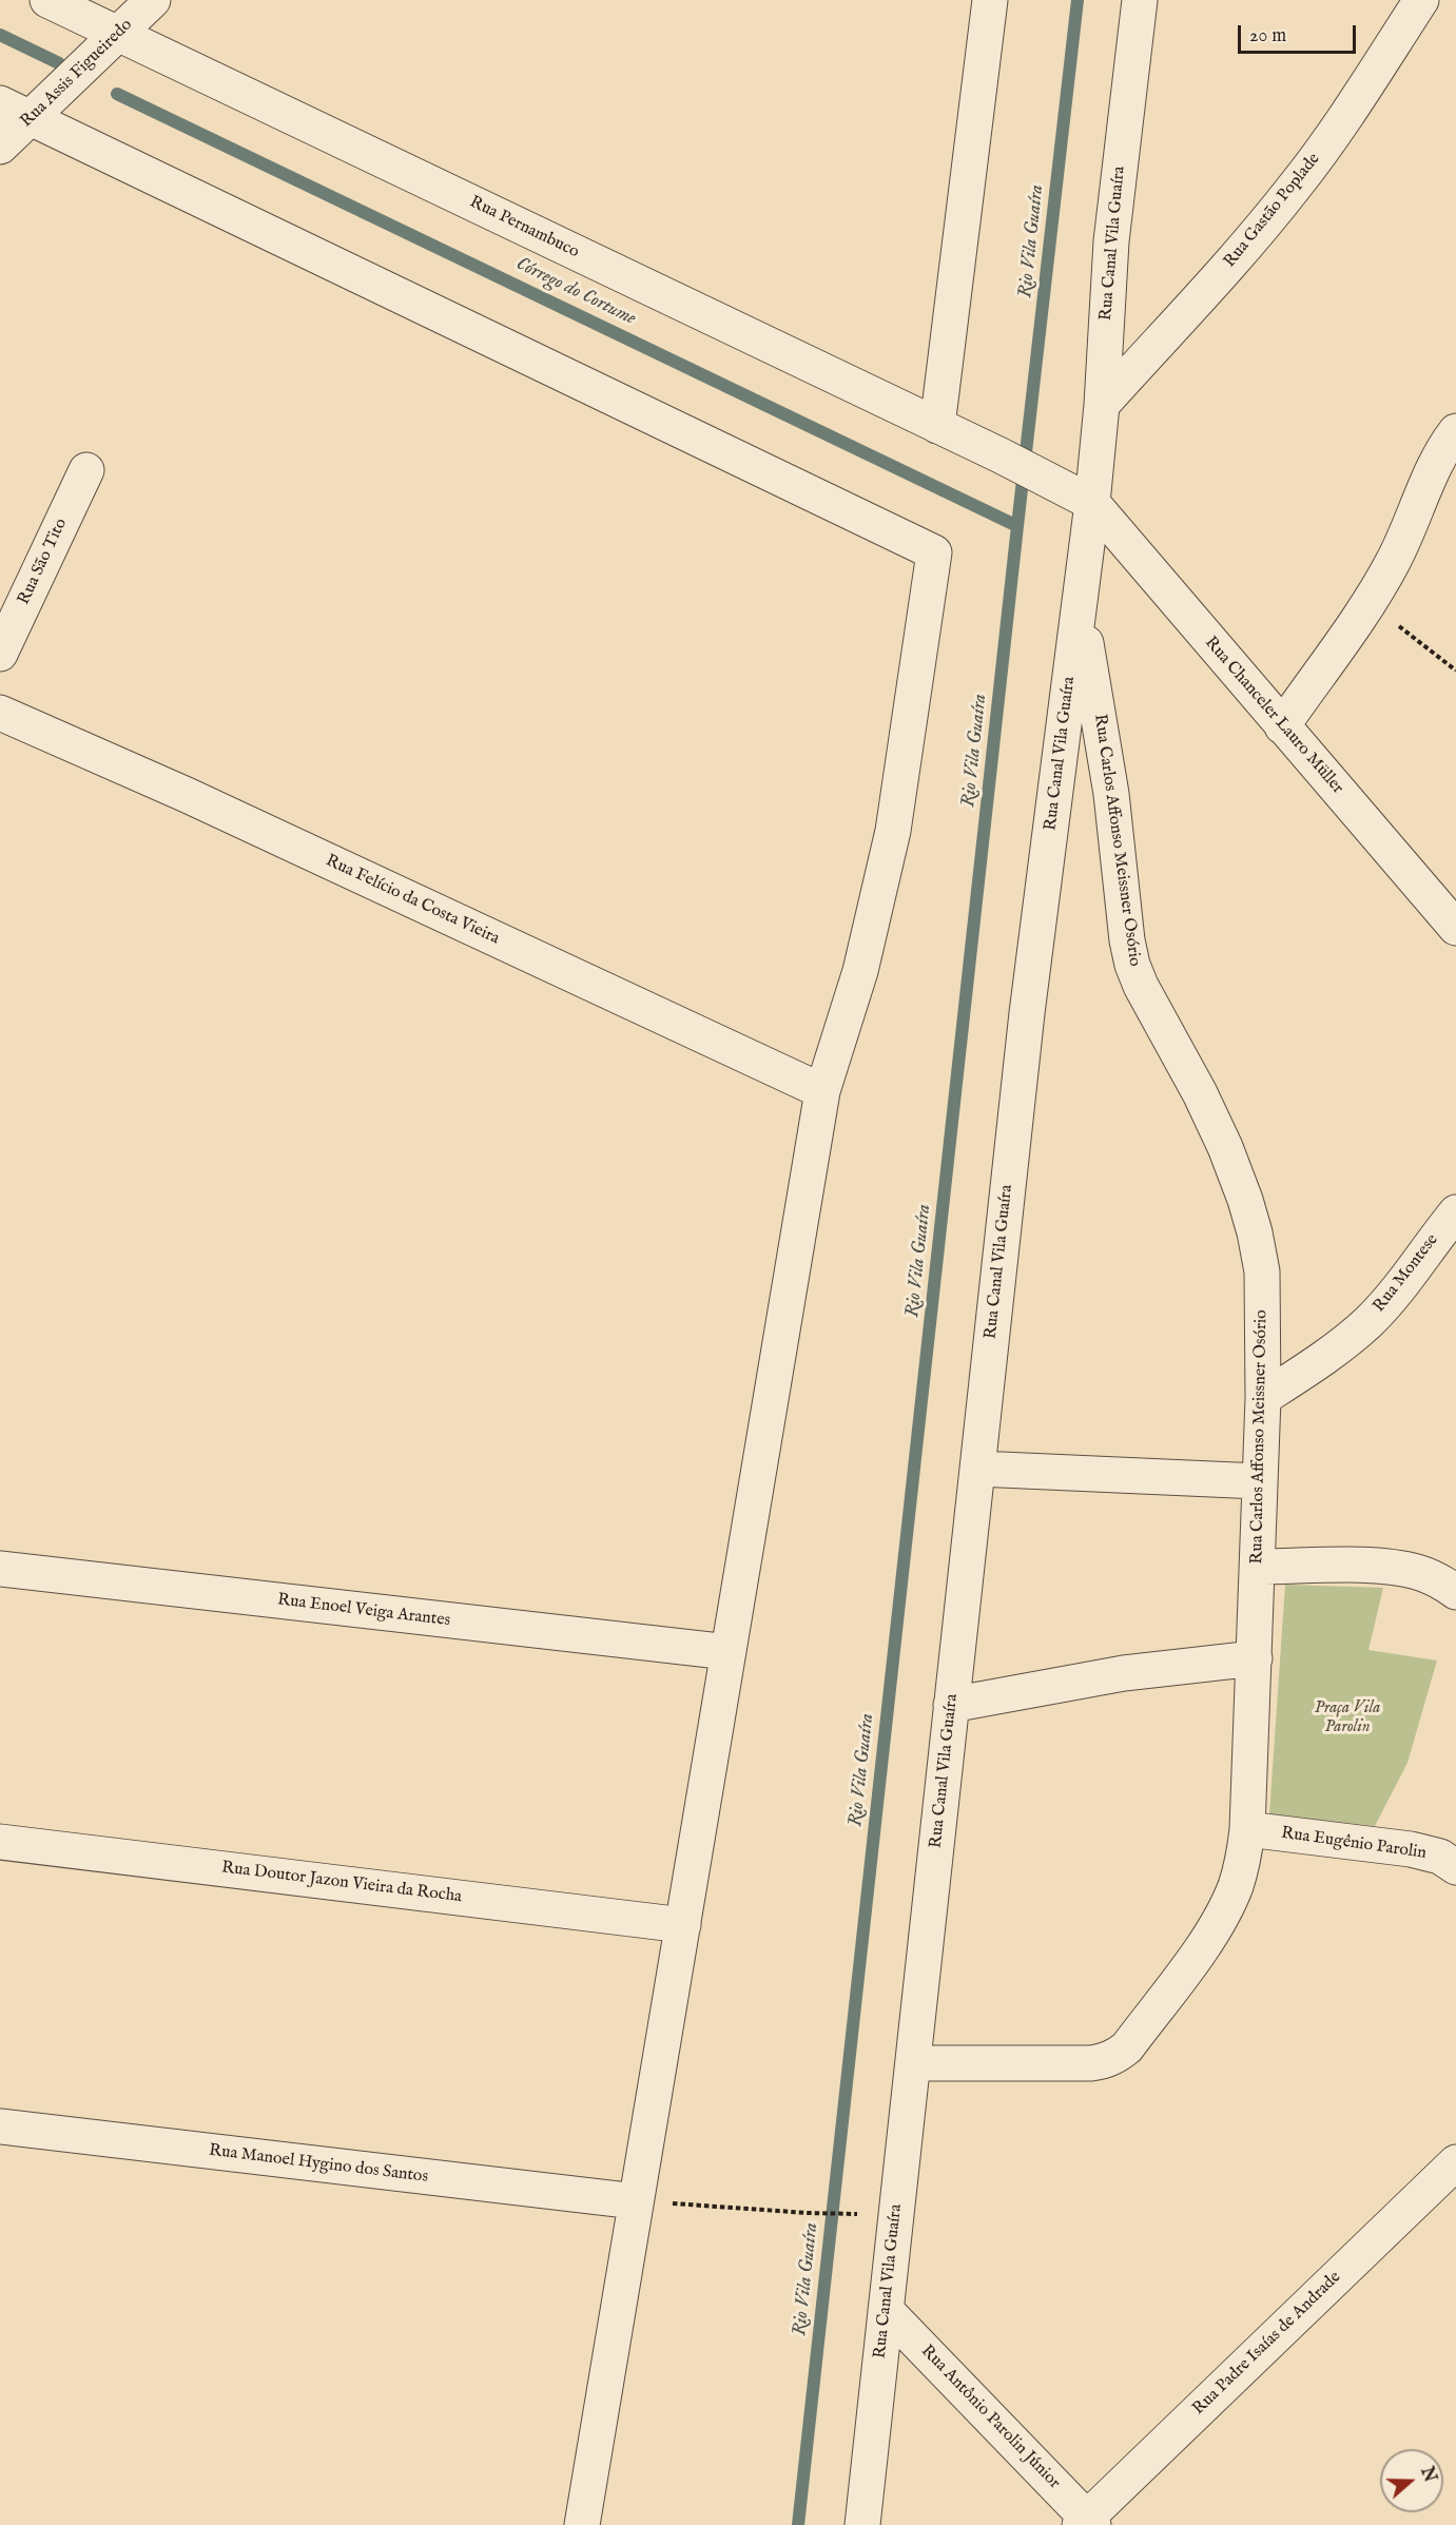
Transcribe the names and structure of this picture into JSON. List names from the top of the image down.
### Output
{
  "streets": {
    "street": [
      "Rua Assis Figueiredo",
      "Rua Gastão Poplade",
      "Rua Pernambuco",
      "Rua Canal Vila Guaíra",
      "Rua São Tito",
      "Rua Chanceler Lauro Müller",
      "Rua Carlos Affonso Meissner Osório",
      "Rua Felício da Costa Vieira",
      "Rua Montese",
      "Rua Enoel Veiga Arantes",
      "Rua Eugênio Parolin",
      "Rua Doutor Jazon Vieira da Rocha",
      "Rua Manoel Hygino dos Santos",
      "Rua Padre Isaías de Andrade",
      "Rua Antônio Parolin Júnior"
    ]
  },
  "crossings": [
    ["Rua Assis Figueiredo", "Rua Pernambuco"],
    ["Rua Gastão Poplade", "Rua Canal Vila Guaíra"],
    ["Rua Pernambuco", "Rua Canal Vila Guaíra"],
    ["Rua Pernambuco", "Rua Chanceler Lauro Müller"],
    ["Rua Canal Vila Guaíra", "Rua Chanceler Lauro Müller"],
    ["Rua Canal Vila Guaíra", "Rua Carlos Affonso Meissner Osório"],
    ["Rua Canal Vila Guaíra", "Rua Antônio Parolin Júnior"],
    ["Rua Carlos Affonso Meissner Osório", "Rua Montese"],
    ["Rua Carlos Affonso Meissner Osório", "Rua Eugênio Parolin"],
    ["Rua Padre Isaías de Andrade", "Rua Antônio Parolin Júnior"]
  ],
  "water": ["Rio Vila Guaíra", "Córrego do Cortume"],
  "parks": ["Praça Vila Parolin"],
  "scale_bar": "20 m",
  "north": "right"
}
